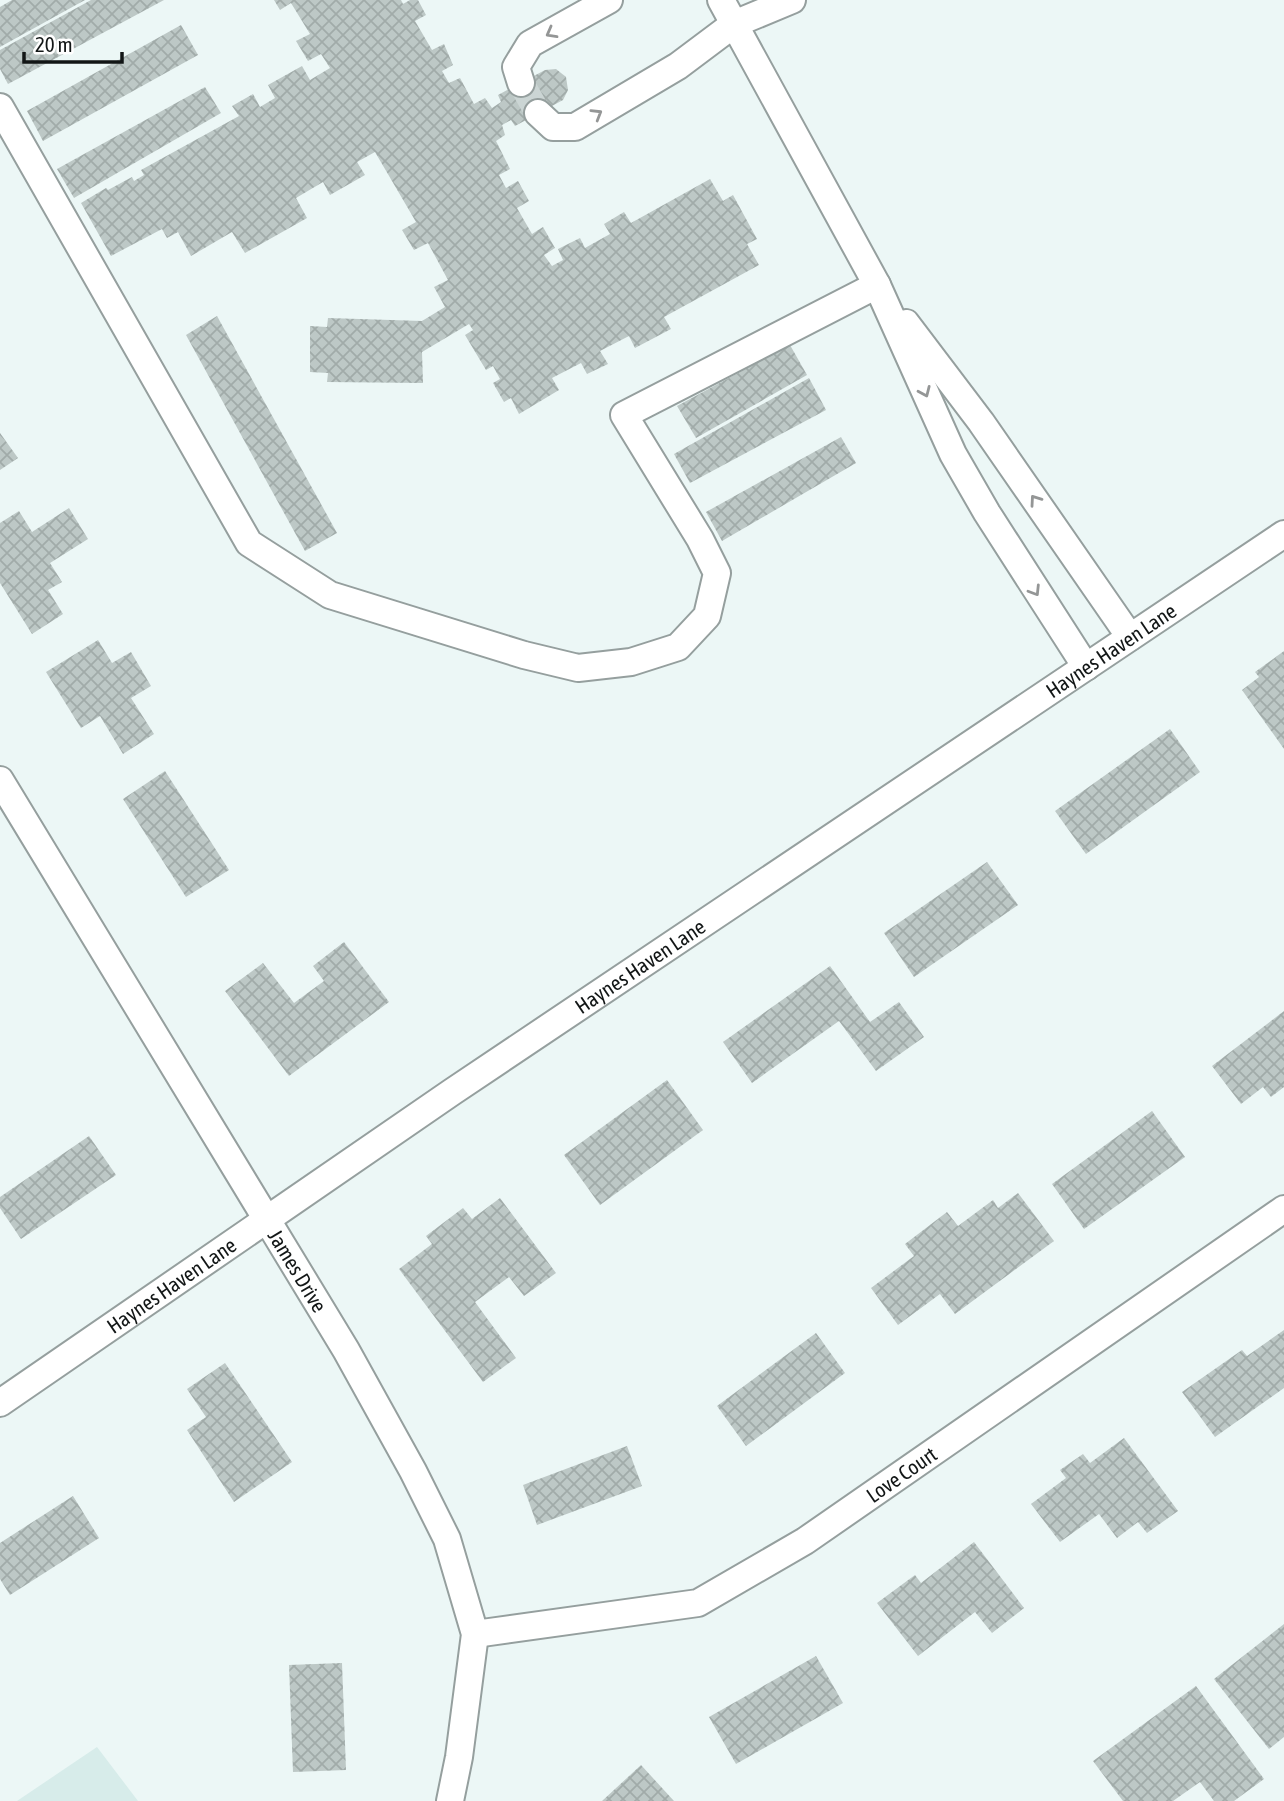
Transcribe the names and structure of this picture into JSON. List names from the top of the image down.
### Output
{
  "streets": {
    "street": ["Haynes Haven Lane", "James Drive", "Love Court"]
  },
  "crossings": [
    ["Haynes Haven Lane", "James Drive"],
    ["James Drive", "Love Court"]
  ],
  "scale_bar": "20 m"
}
